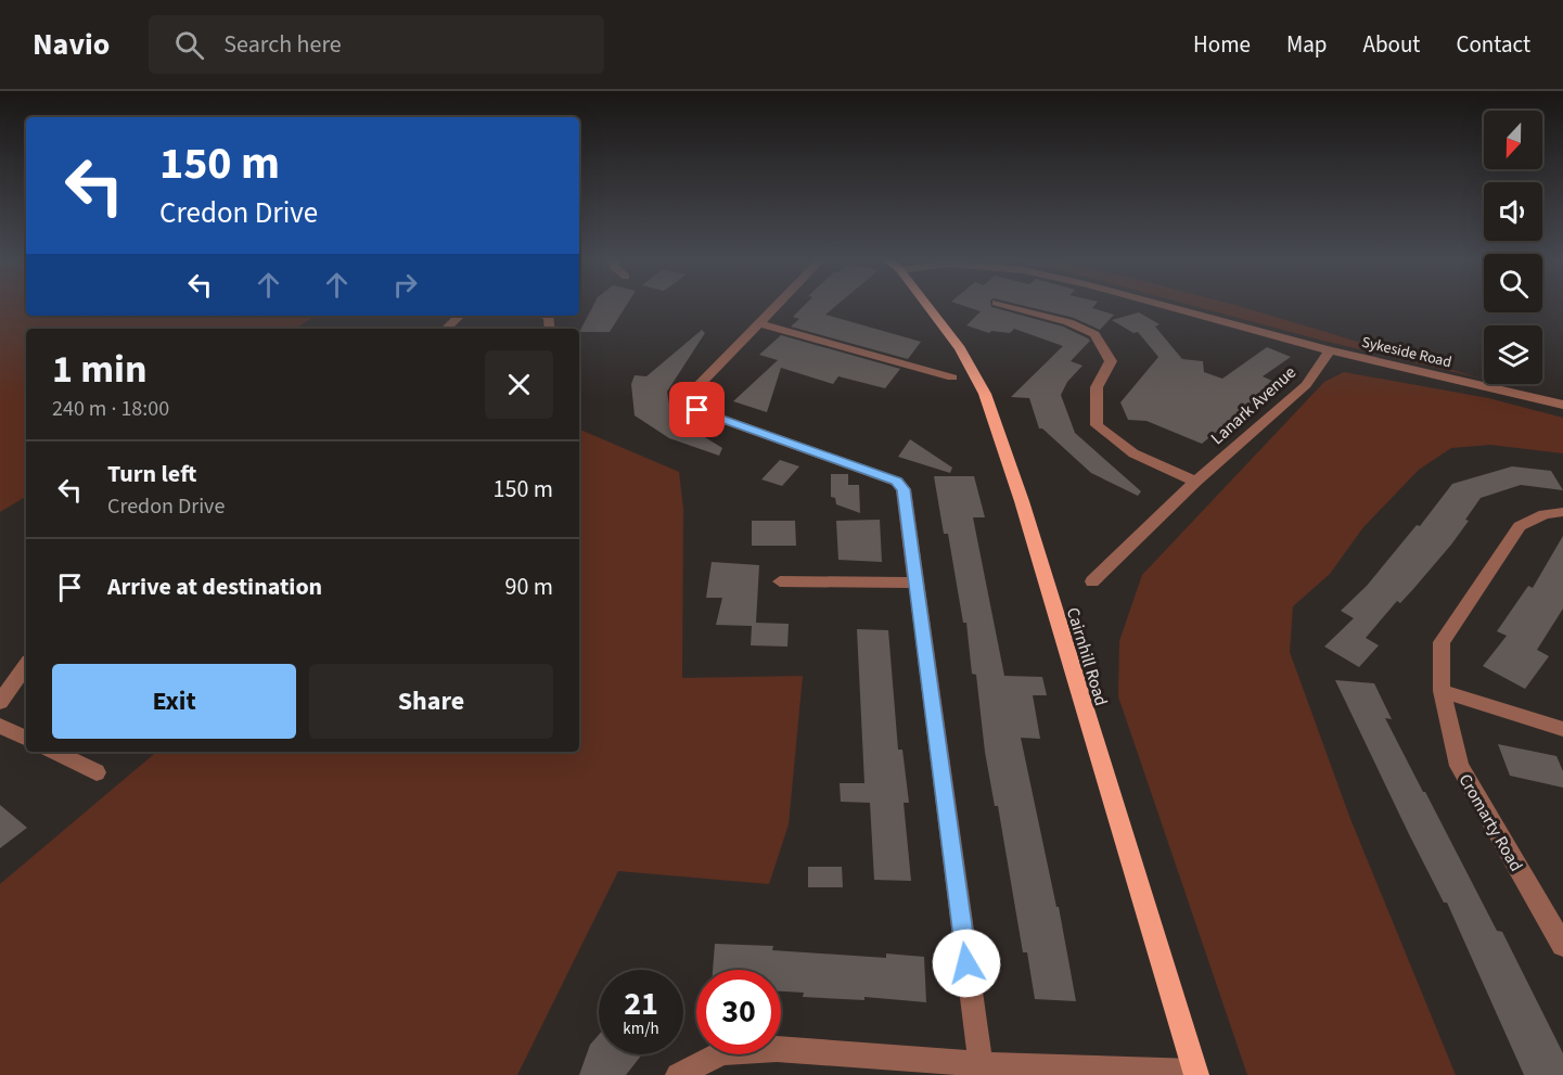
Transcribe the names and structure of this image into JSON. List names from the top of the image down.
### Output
{
  "streets": {
    "main road": ["Cairnhill Road"],
    "street": ["Sykeside Road", "Lanark Avenue", "Cromarty Road"]
  },
  "crossings": [
    ["Sykeside Road", "Lanark Avenue"]
  ],
  "north": "bottom",
  "page": {
    "header": "Navio",
    "search": "Search here",
    "nav": [
      "Home",
      "Map",
      "About",
      "Contact"
    ],
    "turn": ["150 m", "Credon Drive"],
    "heading": ["1 min", "240 m · 18:00"],
    "list": [
      {
        "name": "Turn left",
        "note": "Credon Drive",
        "value": "150 m"
      },
      {
        "name": "Arrive at destination",
        "value": "90 m"
      }
    ],
    "buttons": ["Exit", "Share"],
    "speed": "21 km/h",
    "limit": "30"
  }
}
